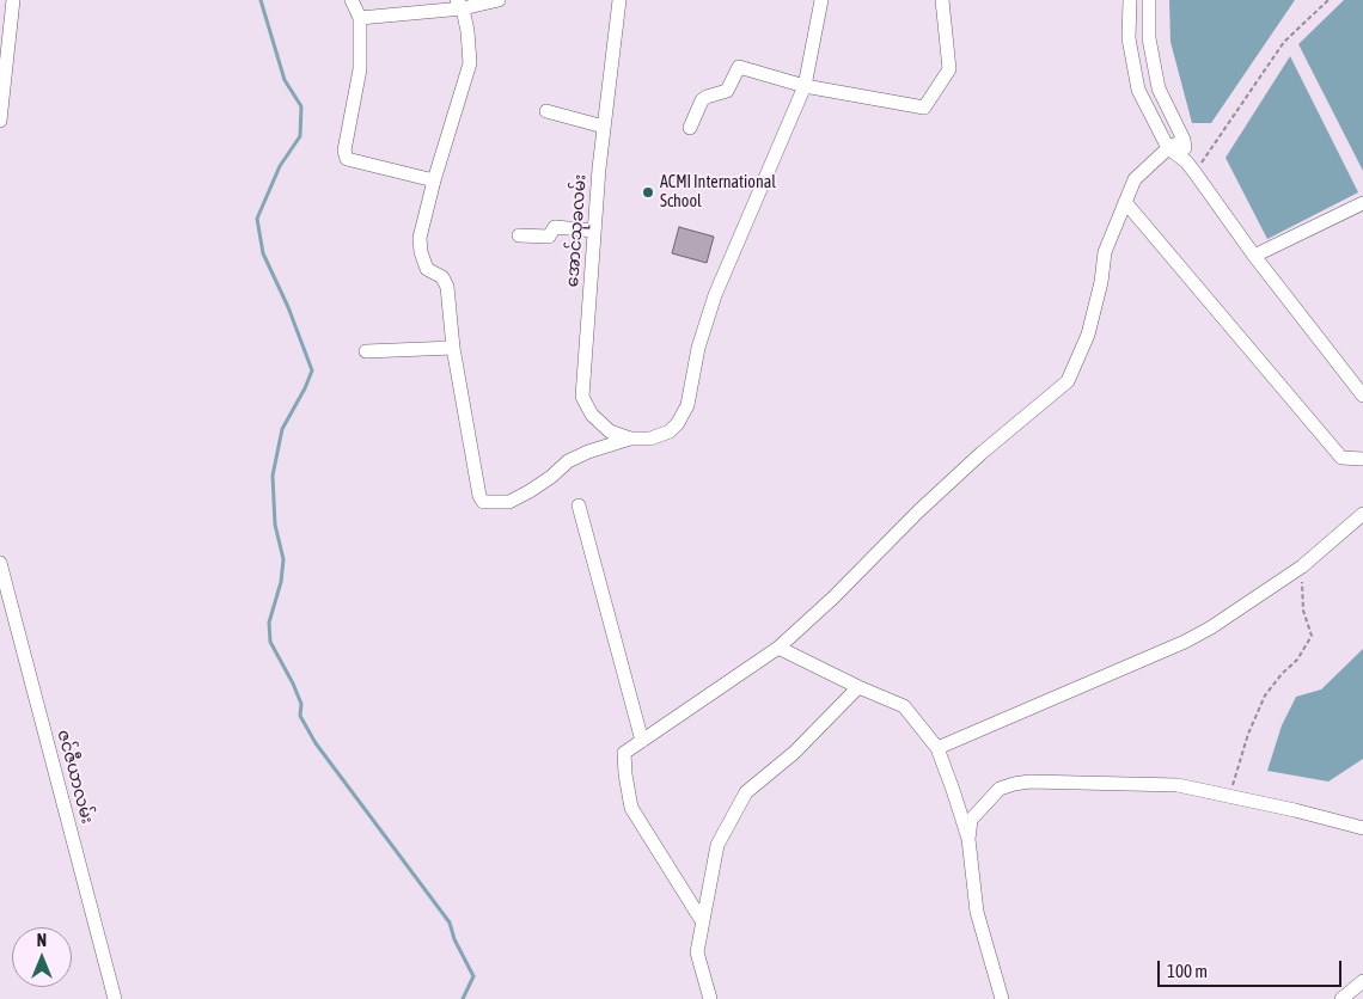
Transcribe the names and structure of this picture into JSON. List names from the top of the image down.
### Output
{
  "streets": {
    "street": ["အောင်သုခလမ်း", "ဇင်ဇီယာလမ်း"]
  },
  "places": ["ACMI International School"],
  "scale_bar": "100 m",
  "north": "top"
}
